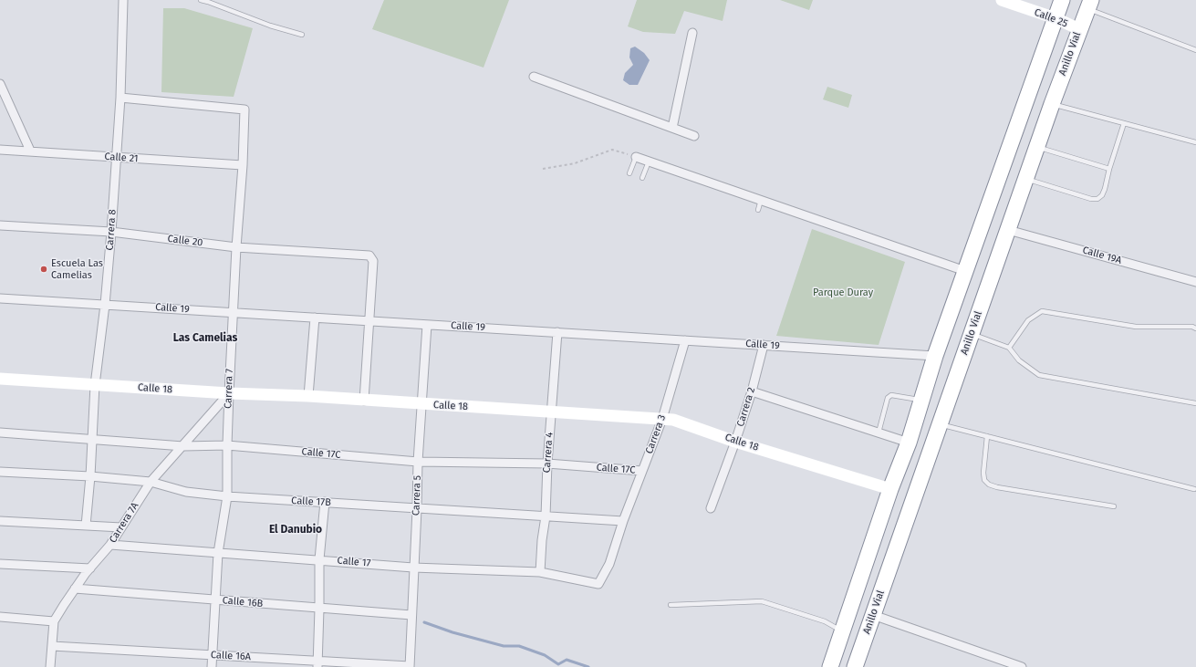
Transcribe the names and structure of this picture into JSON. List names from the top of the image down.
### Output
{
  "streets": {
    "highway": ["Anillo Vial"],
    "street": [
      "Calle 25",
      "Calle 21",
      "Carrera 8",
      "Calle 20",
      "Calle 19A",
      "Calle 19",
      "Calle 18",
      "Carrera 7",
      "Carrera 2",
      "Carrera 3",
      "Carrera 4",
      "Calle 17C",
      "Carrera 5",
      "Calle 17B",
      "Carrera 7A",
      "Calle 17",
      "Calle 16B",
      "Calle 16A"
    ]
  },
  "crossings": [
    ["Calle 25", "Anillo Vial"],
    ["Anillo Vial", "Calle 19A"],
    ["Calle 21", "Carrera 8"],
    ["Calle 21", "Carrera 7"],
    ["Carrera 8", "Calle 20"],
    ["Carrera 8", "Calle 19"],
    ["Carrera 8", "Calle 18"],
    ["Carrera 8", "Carrera 7"],
    ["Carrera 8", "Calle 17C"],
    ["Carrera 8", "Calle 17B"],
    ["Calle 20", "Calle 19"],
    ["Calle 20", "Carrera 7"],
    ["Calle 19", "Carrera 7"],
    ["Calle 19", "Carrera 2"],
    ["Calle 19", "Carrera 3"],
    ["Calle 19", "Carrera 4"],
    ["Calle 19", "Carrera 5"],
    ["Calle 18", "Carrera 7"],
    ["Calle 18", "Carrera 2"],
    ["Calle 18", "Carrera 3"],
    ["Calle 18", "Carrera 4"],
    ["Calle 18", "Carrera 5"],
    ["Calle 18", "Carrera 7A"],
    ["Carrera 7", "Calle 17C"],
    ["Carrera 7", "Calle 17B"],
    ["Carrera 7", "Carrera 7A"],
    ["Carrera 7", "Calle 17"],
    ["Carrera 7", "Calle 16B"],
    ["Carrera 7", "Calle 16A"],
    ["Carrera 3", "Calle 17C"],
    ["Carrera 3", "Calle 17B"],
    ["Carrera 3", "Calle 17"],
    ["Carrera 4", "Calle 17C"],
    ["Carrera 4", "Calle 17B"],
    ["Carrera 4", "Calle 17"],
    ["Calle 17C", "Carrera 5"],
    ["Calle 17C", "Carrera 7A"],
    ["Carrera 5", "Calle 17B"],
    ["Carrera 5", "Calle 17"],
    ["Carrera 5", "Calle 16B"],
    ["Carrera 5", "Calle 16A"],
    ["Calle 17B", "Carrera 7A"],
    ["Carrera 7A", "Calle 17"],
    ["Carrera 7A", "Calle 16B"],
    ["Carrera 7A", "Calle 16A"]
  ],
  "districts": ["Las Camelias", "El Danubio"],
  "parks": ["Parque Duray"],
  "places": ["Escuela Las Camelias"]
}
